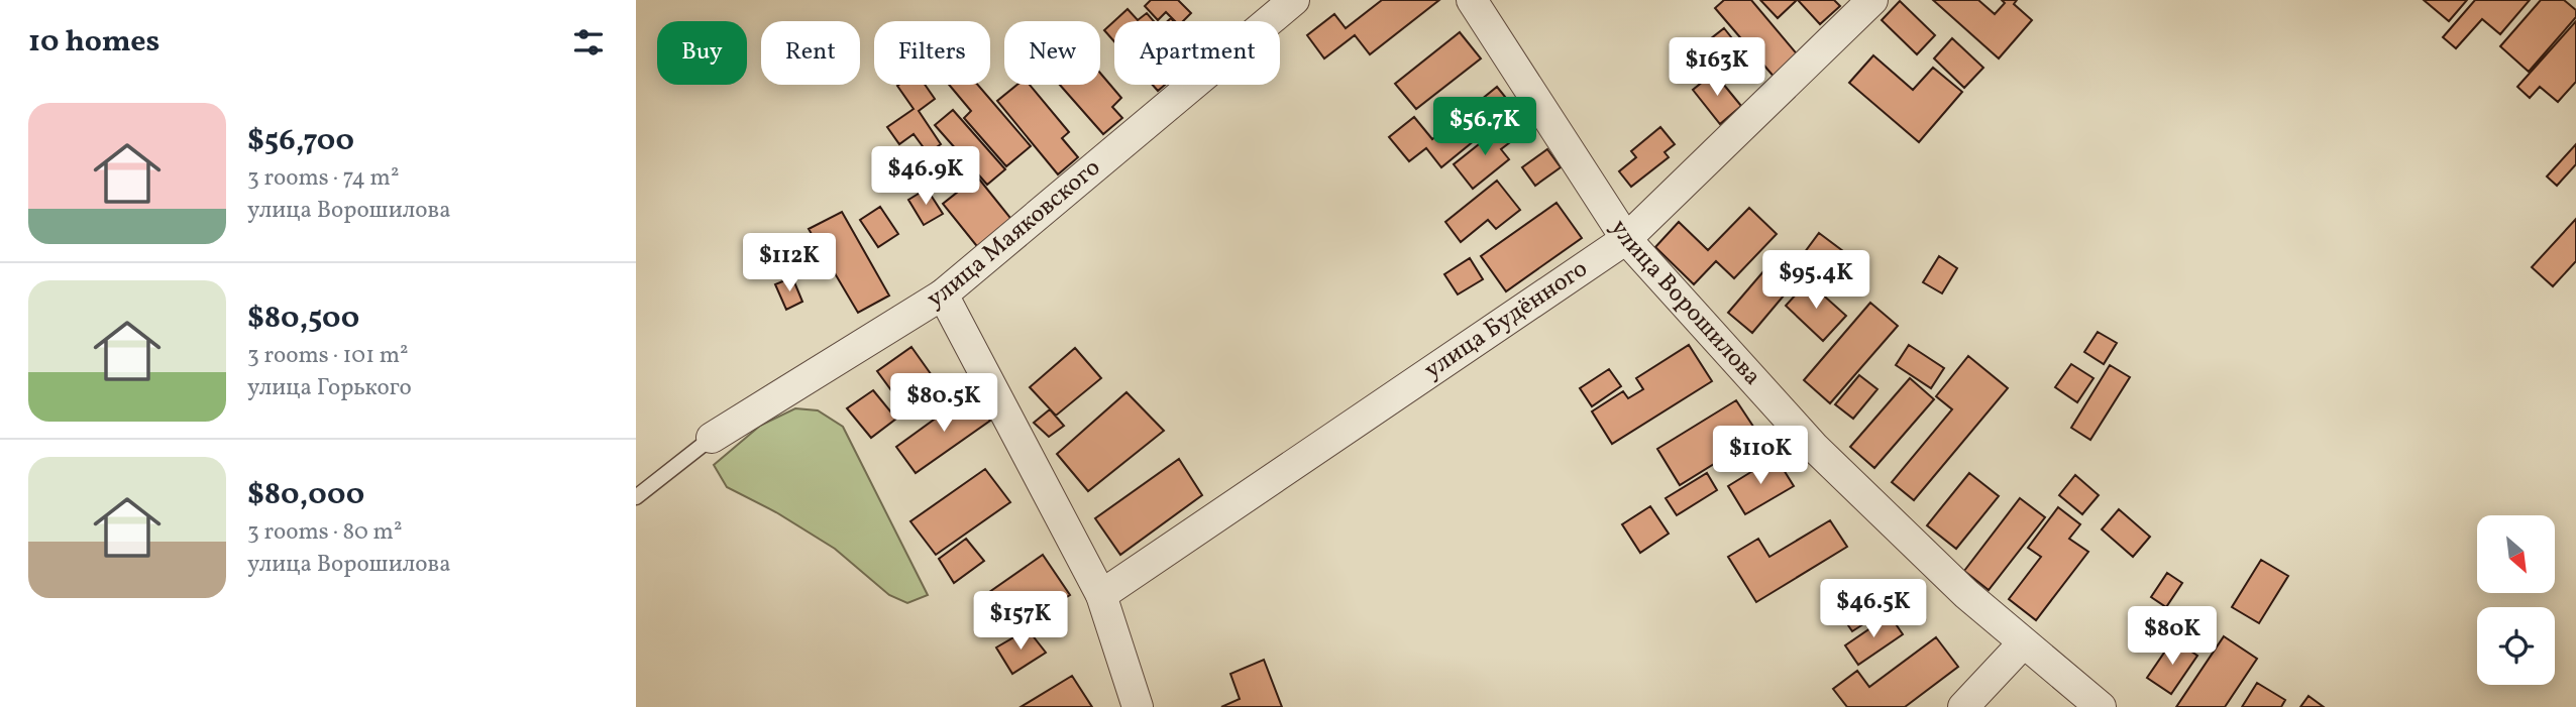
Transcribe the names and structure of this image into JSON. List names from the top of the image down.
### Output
{
  "streets": {
    "street": ["улица Маяковского", "улица Ворошилова", "улица Будённого"]
  },
  "crossings": [
    ["улица Ворошилова", "улица Будённого"]
  ],
  "north": "bottom right",
  "page": {
    "heading": "10 homes",
    "chip": [
      "Buy",
      "Rent",
      "Filters",
      "New",
      "Apartment"
    ],
    "price": [
      "$163K",
      "$56.7K",
      "$46.9K",
      "$112K",
      "$95.4K",
      "$80.5K",
      "$110K",
      "$46.5K",
      "$157K",
      "$80K"
    ],
    "list": [
      {
        "name": "$56,700",
        "note": "3 rooms · 74 m² · улица Ворошилова"
      },
      {
        "name": "$80,500",
        "note": "3 rooms · 101 m² · улица Горького"
      },
      {
        "name": "$80,000",
        "note": "3 rooms · 80 m² · улица Ворошилова"
      }
    ]
  }
}
